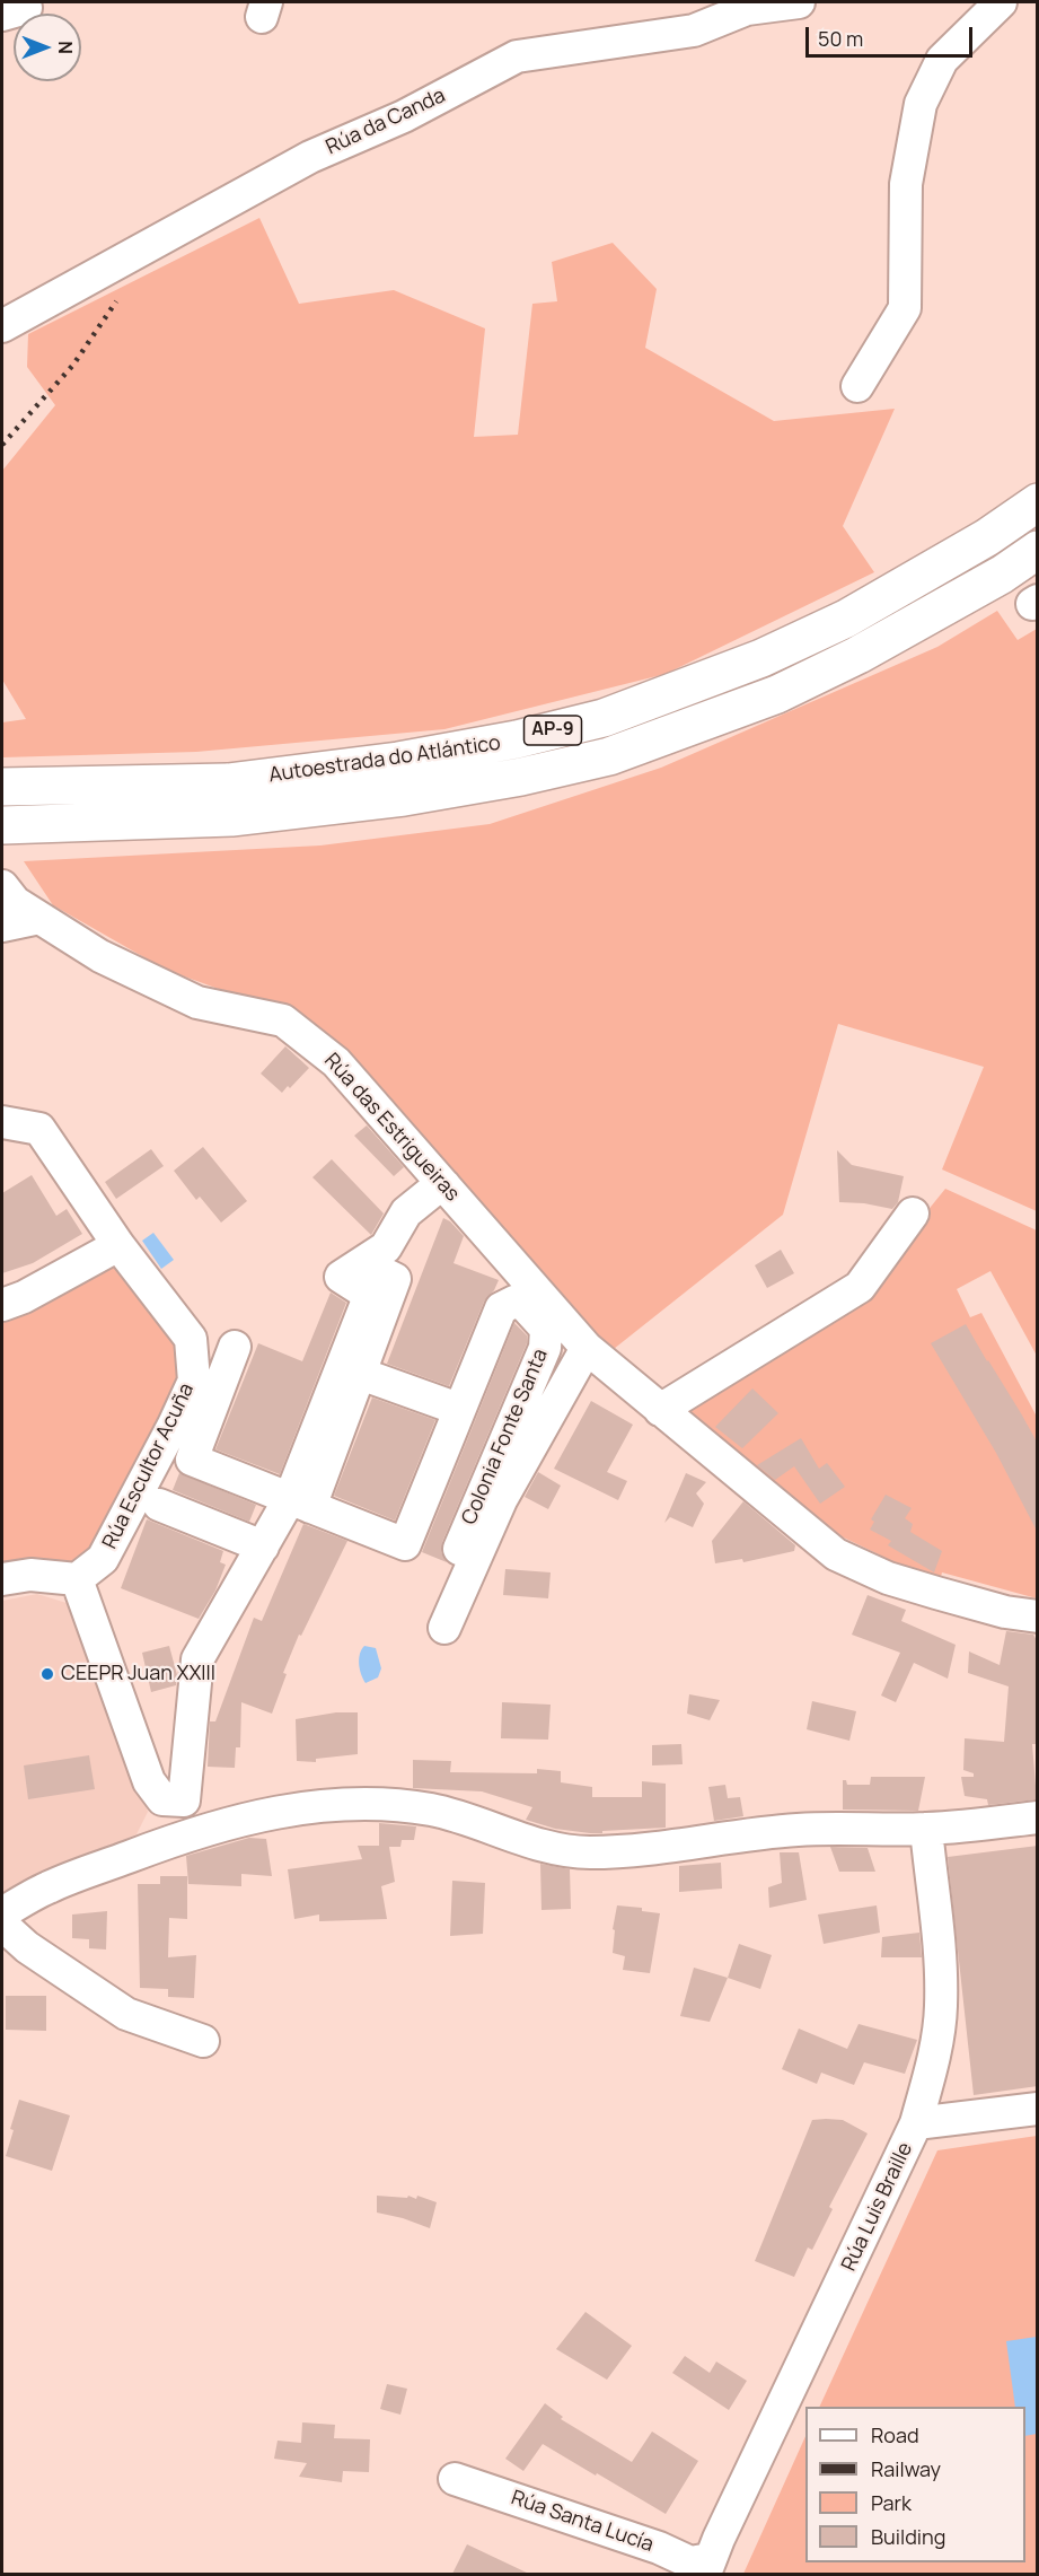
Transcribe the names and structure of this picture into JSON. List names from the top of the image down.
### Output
{
  "streets": {
    "highway": ["AP-9", "Autoestrada do Atlántico"],
    "street": [
      "Rúa da Canda",
      "Rúa das Estrigueiras",
      "Colonia Fonte Santa",
      "Rúa Escultor Acuña",
      "Rúa Luis Braille",
      "Rúa Santa Lucía"
    ]
  },
  "crossings": [
    ["Rúa Luis Braille", "Rúa Santa Lucía"]
  ],
  "places": ["CEEPR Juan XXIII"],
  "legend": [
    "Road",
    "Railway",
    "Park",
    "Building"
  ],
  "scale_bar": "50 m",
  "north": "right"
}
